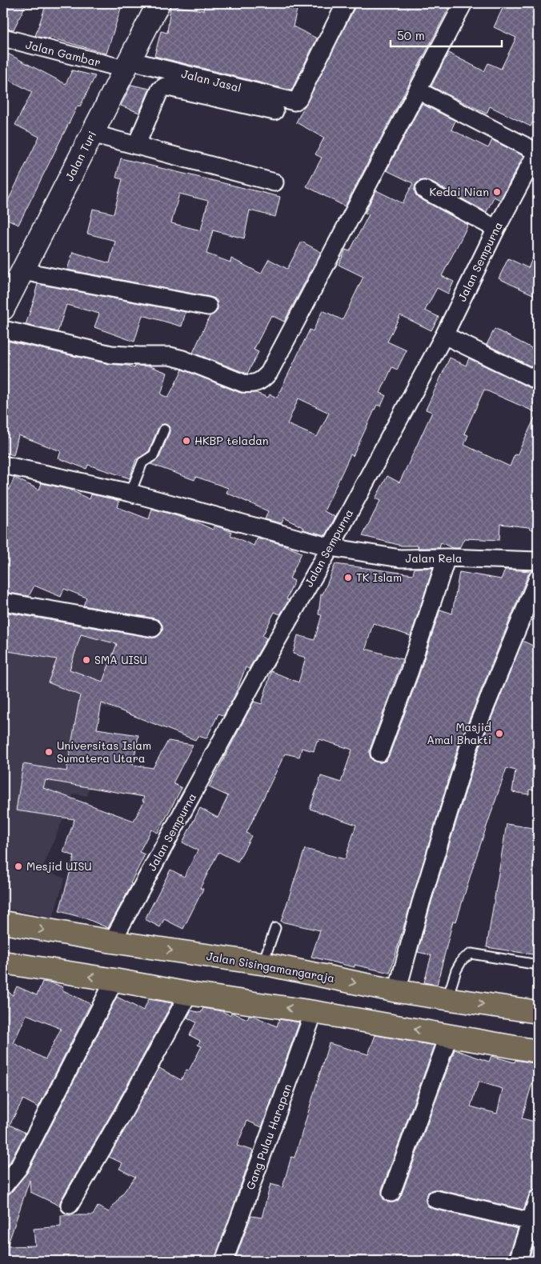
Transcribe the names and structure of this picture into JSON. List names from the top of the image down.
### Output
{
  "streets": {
    "main road": ["Jalan Turi", "Jalan Sisingamangaraja"],
    "street": [
      "Jalan Gambar",
      "Jalan Jasal",
      "Jalan Sempurna",
      "Jalan Rela",
      "Gang Pulau Harapan"
    ]
  },
  "crossings": [
    ["Jalan Gambar", "Jalan Jasal"],
    ["Jalan Gambar", "Jalan Turi"],
    ["Jalan Jasal", "Jalan Turi"],
    ["Jalan Sempurna", "Jalan Rela"],
    ["Jalan Sempurna", "Jalan Sisingamangaraja"]
  ],
  "places": [
    "Kedai Nian",
    "HKBP teladan",
    "TK Islam",
    "SMA UISU",
    "Masjid Amal Bhakti",
    "Universitas Islam Sumatera Utara",
    "Mesjid UISU"
  ],
  "scale_bar": "50 m"
}
